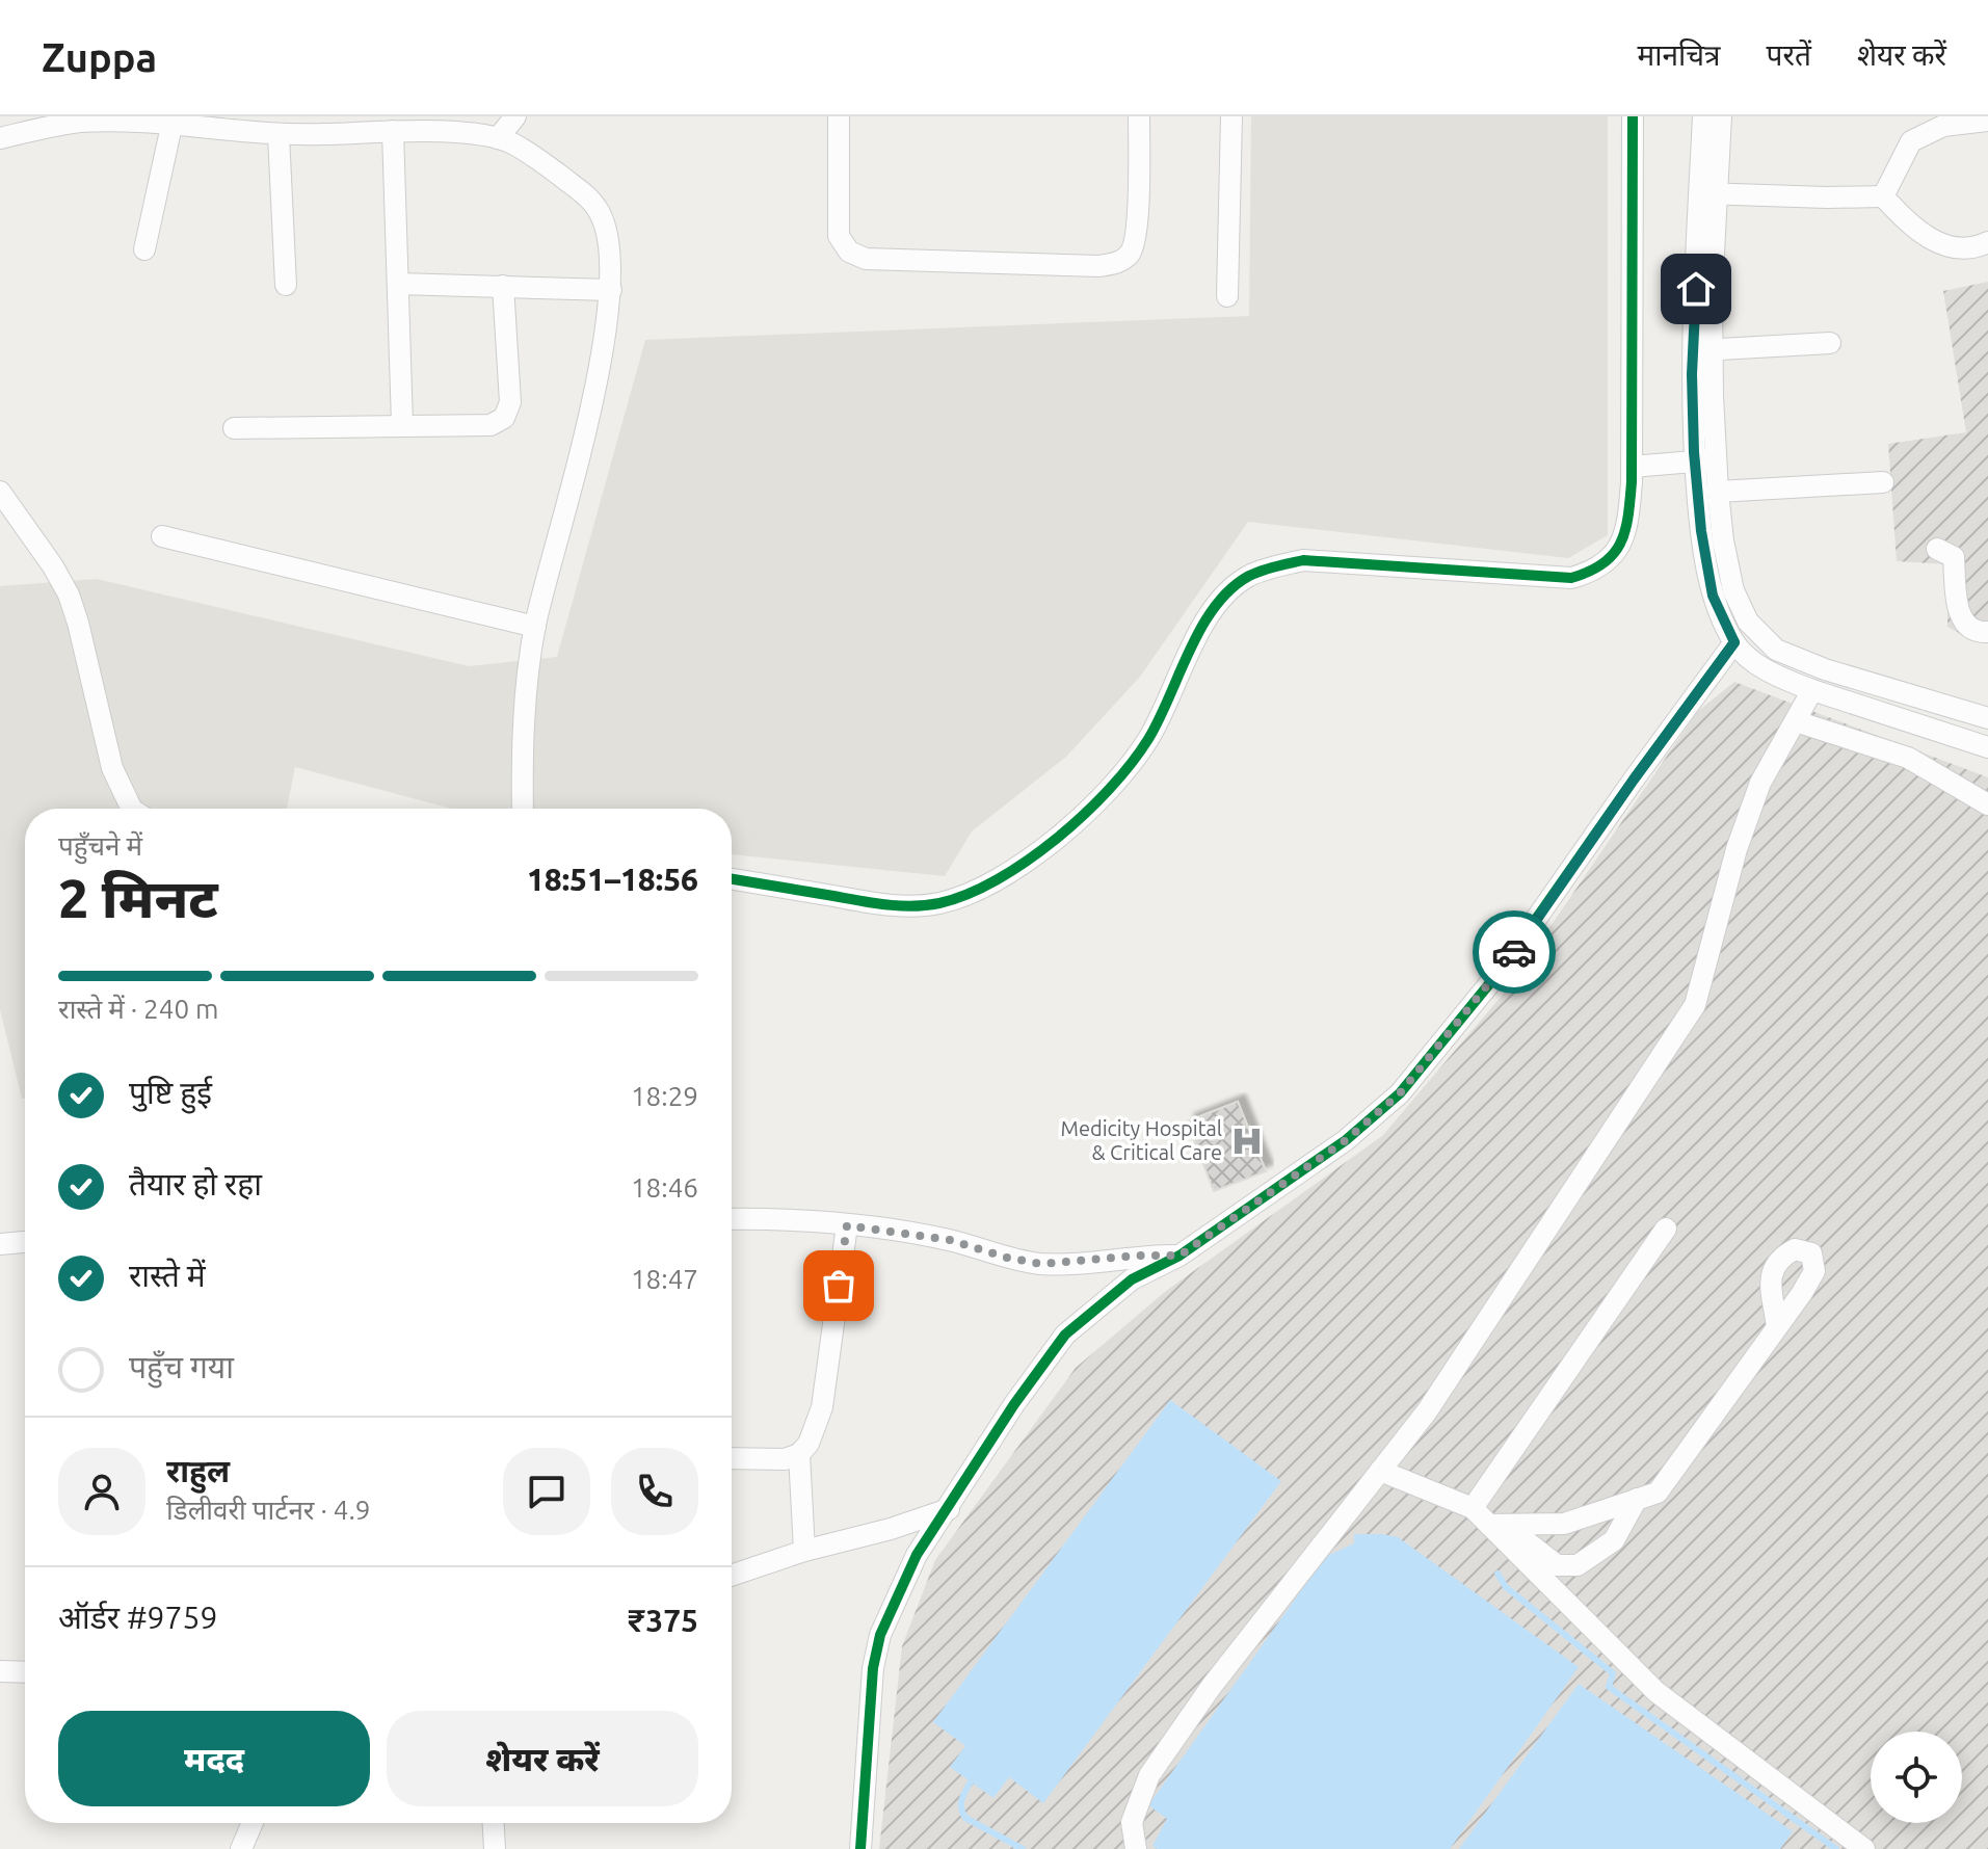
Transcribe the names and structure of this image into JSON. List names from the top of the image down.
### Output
{
  "places": {
    "hospital": ["Medicity Hospital & Critical Care"]
  },
  "page": {
    "header": "Zuppa",
    "nav": ["मानचित्र", "परतें", "शेयर करें"],
    "heading": ["2 मिनट", "पहुँचने में", "18:51–18:56"],
    "panel": [
      "राहुल",
      "डिलीवरी पार्टनर · 4.9",
      "ऑर्डर #9759",
      "₹375"
    ],
    "bar": "रास्ते में · 240 m",
    "list": [
      ["पुष्टि हुई", "18:29"],
      ["तैयार हो रहा", "18:46"],
      ["रास्ते में", "18:47"],
      "पहुँच गया"
    ],
    "buttons": ["मदद", "शेयर करें"]
  }
}
